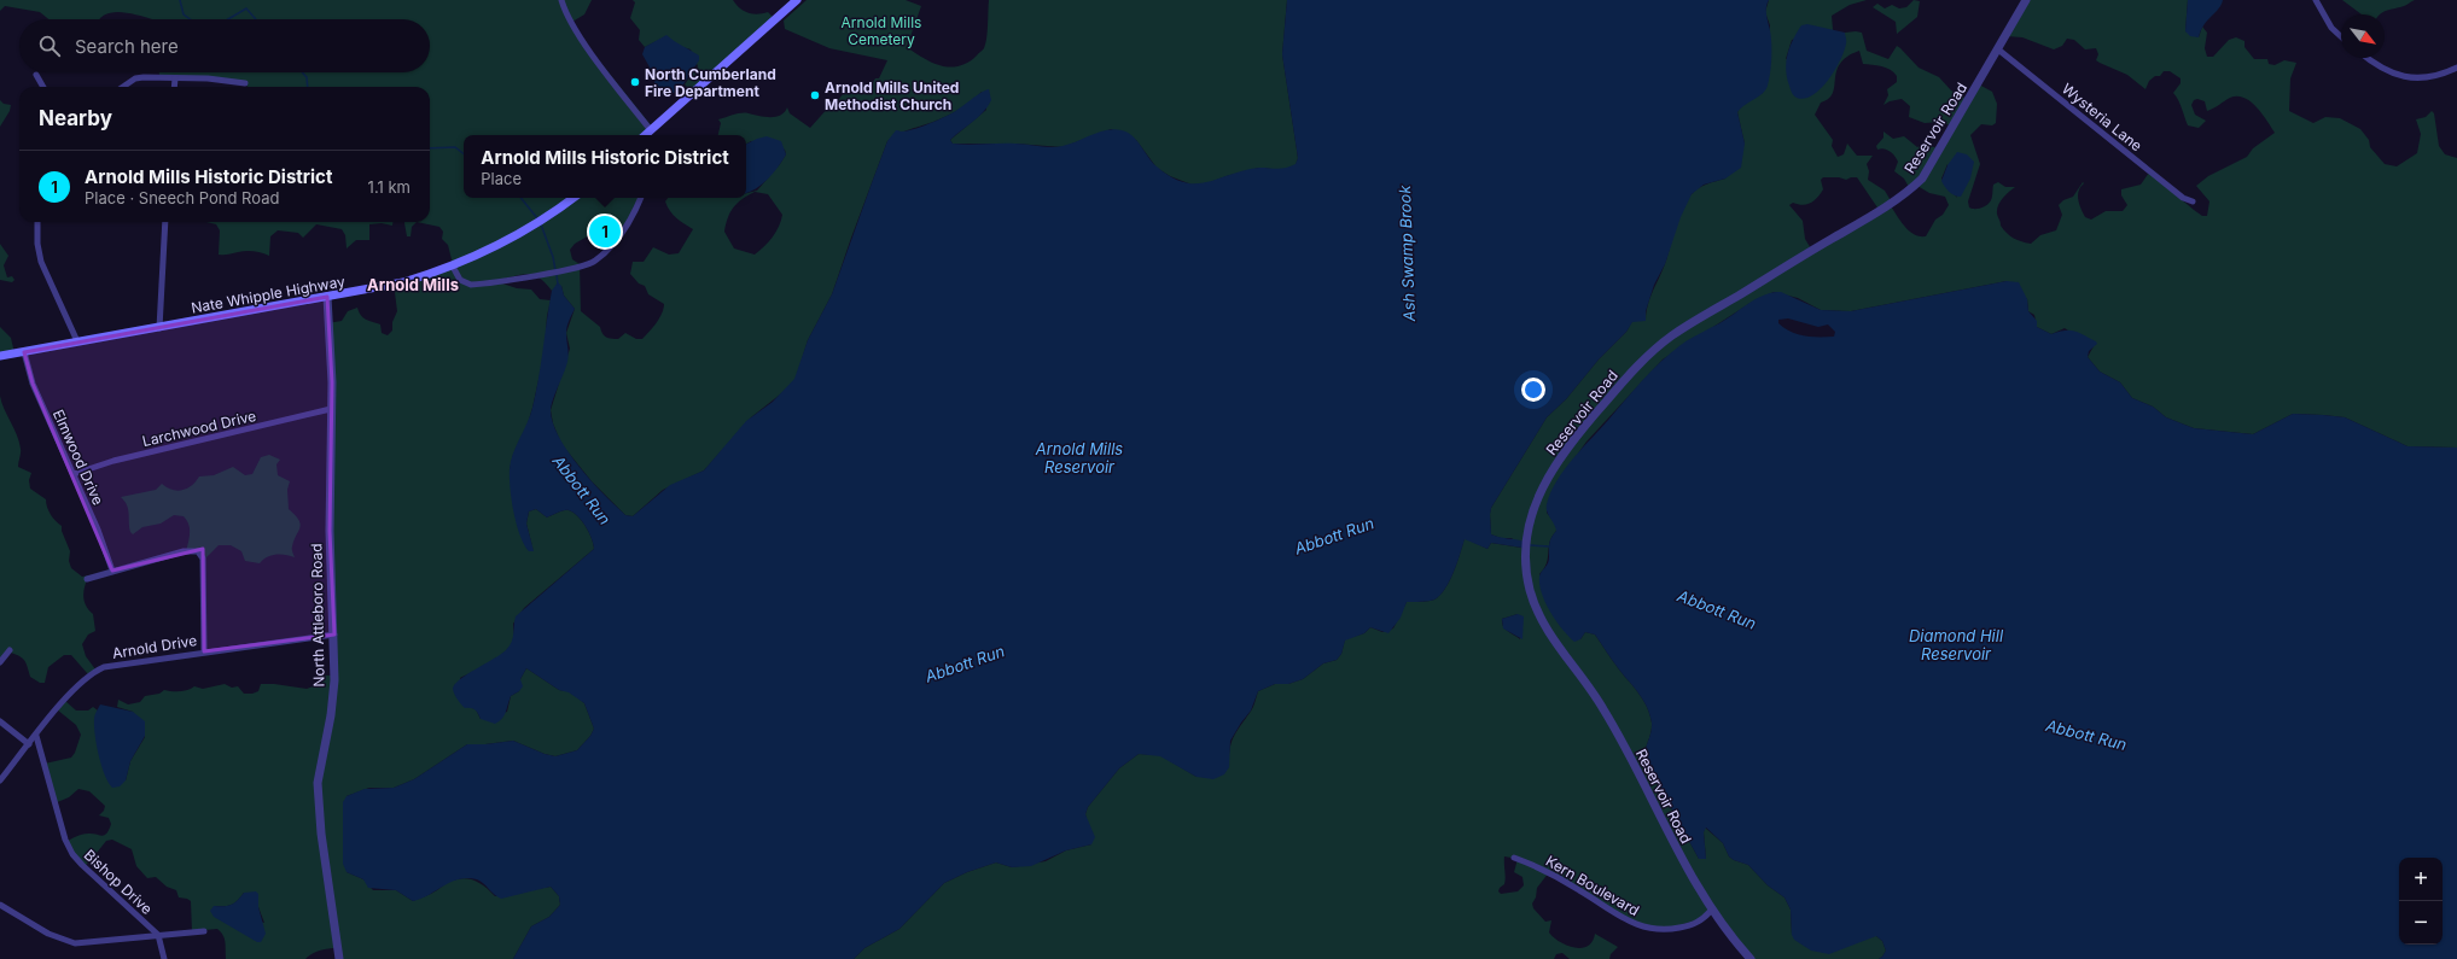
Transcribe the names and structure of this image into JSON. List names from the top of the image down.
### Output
{
  "streets": {
    "main road": ["Nate Whipple Highway"],
    "street": [
      "Wysteria Lane",
      "Reservoir Road",
      "Larchwood Drive",
      "Elmwood Drive",
      "North Attleboro Road",
      "Arnold Drive",
      "Bishop Drive",
      "Kern Boulevard"
    ]
  },
  "crossings": [
    ["Wysteria Lane", "Reservoir Road"],
    ["Reservoir Road", "Kern Boulevard"],
    ["Nate Whipple Highway", "Elmwood Drive"],
    ["Nate Whipple Highway", "North Attleboro Road"],
    ["Larchwood Drive", "Elmwood Drive"],
    ["Larchwood Drive", "North Attleboro Road"],
    ["North Attleboro Road", "Arnold Drive"],
    ["Arnold Drive", "Bishop Drive"]
  ],
  "districts": ["Arnold Mills"],
  "water": [
    "Ash Swamp Brook",
    "Arnold Mills Reservoir",
    "Abbott Run",
    "Diamond Hill Reservoir"
  ],
  "parks": ["Arnold Mills Cemetery"],
  "places": ["North Cumberland Fire Department", "Arnold Mills United Methodist Church"],
  "north": "bottom right",
  "page": {
    "search": "Search here",
    "heading": "Nearby",
    "popup": ["Arnold Mills Historic District", "Place"],
    "list": [
      {
        "mark": "1",
        "name": "Arnold Mills Historic District",
        "note": "Place · Sneech Pond Road",
        "value": "1.1 km"
      }
    ],
    "pins": "1",
    "map_buttons": ["+", "−"]
  }
}
